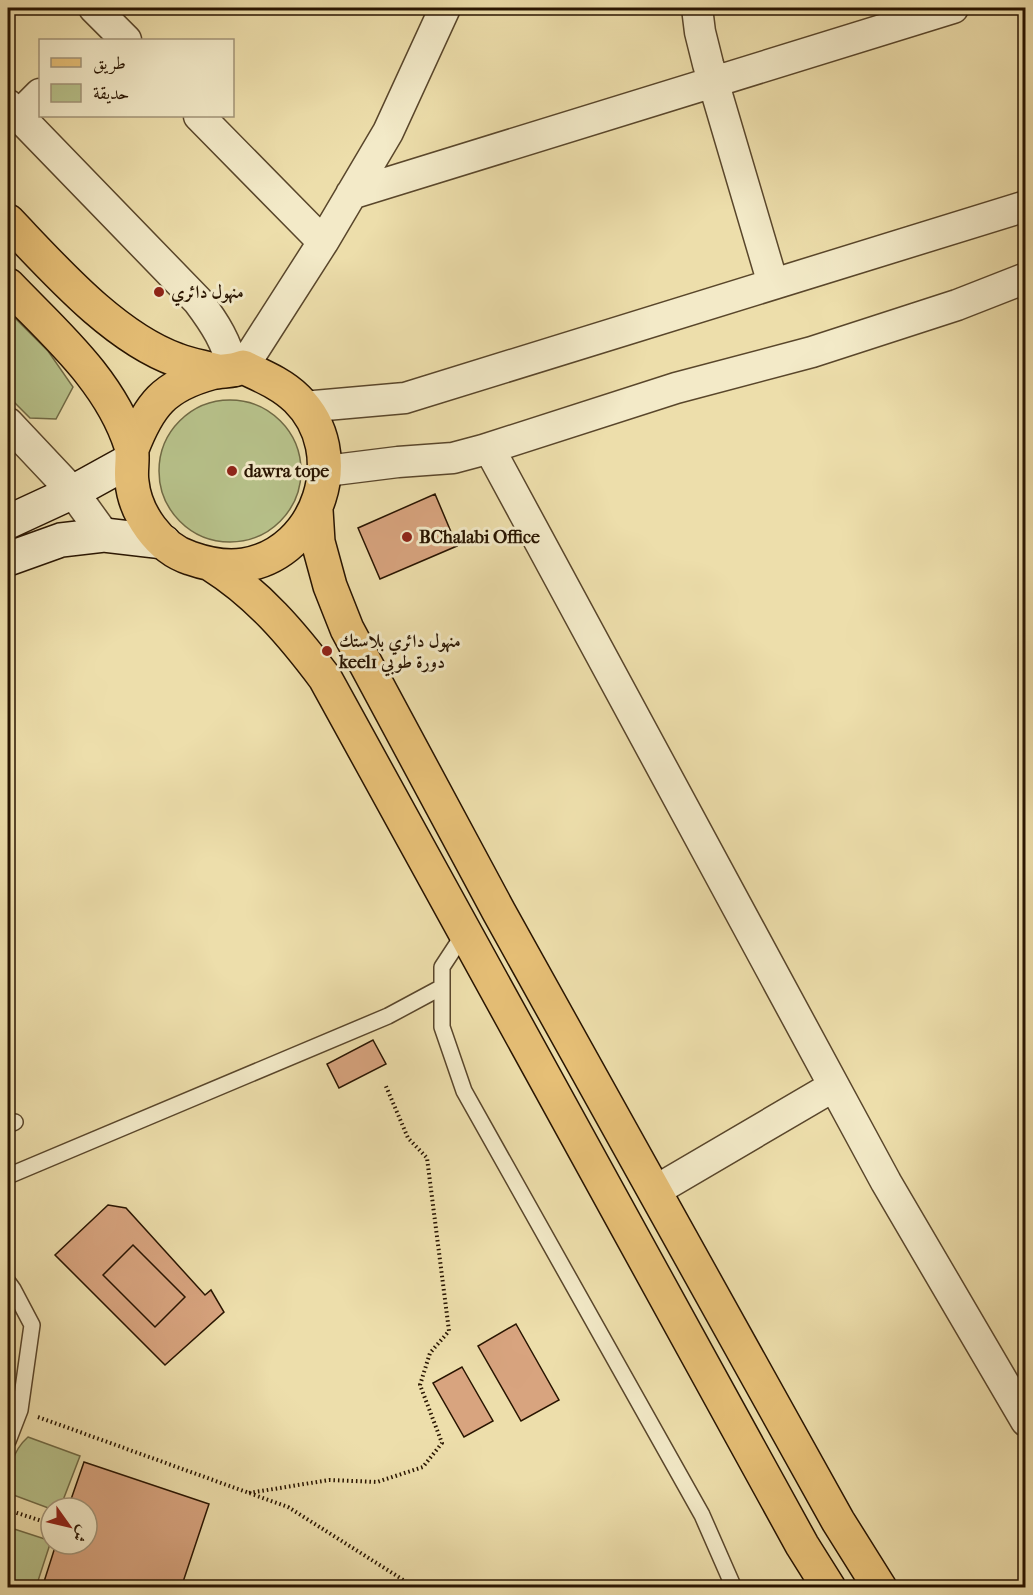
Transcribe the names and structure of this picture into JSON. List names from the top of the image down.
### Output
{
  "places": [
    "منهول دائري",
    "dawra tope",
    "BChalabi Office",
    "منهول دائري بلاستك keel1 دورة طوبي"
  ],
  "legend": ["طريق", "حديقة"],
  "north": "bottom right"
}
